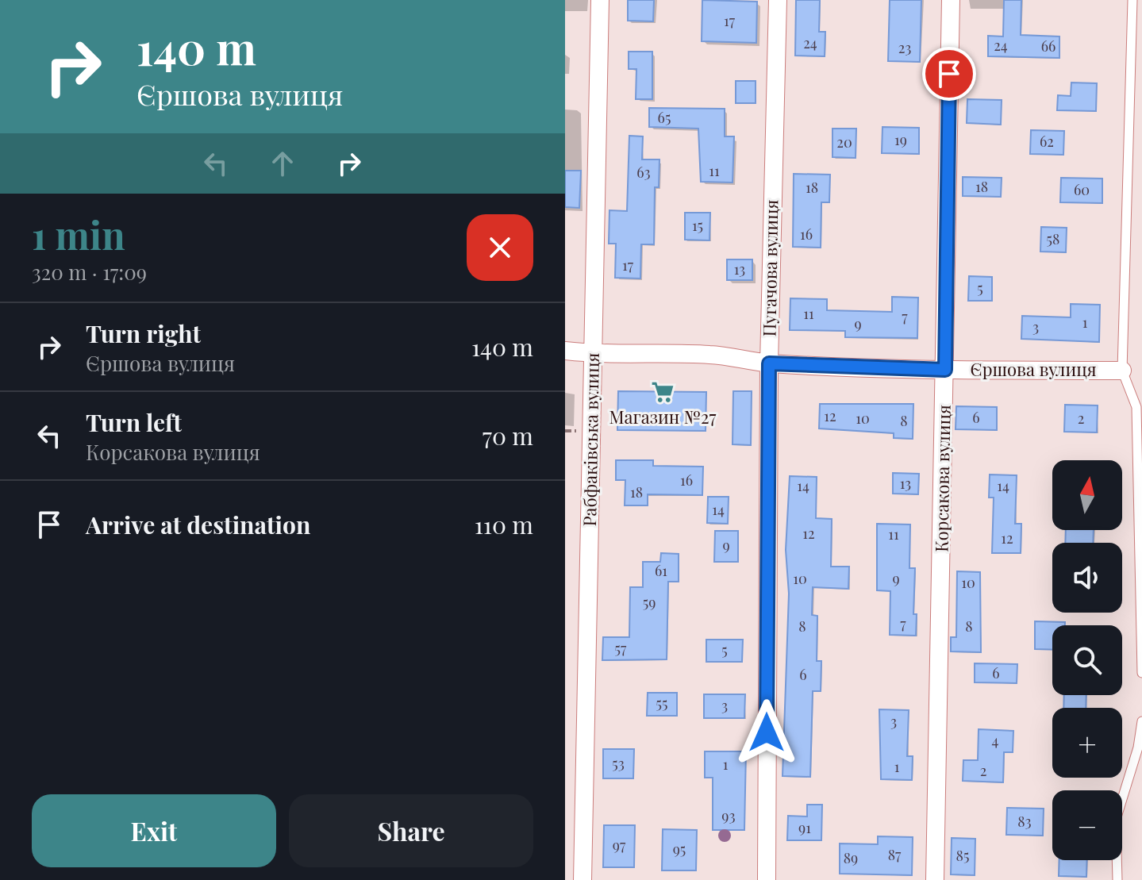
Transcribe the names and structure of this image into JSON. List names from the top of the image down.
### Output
{
  "streets": {
    "street": [
      "Пугачова вулиця",
      "Єршова вулиця",
      "Рабфаківська вулиця",
      "Корсакова вулиця"
    ]
  },
  "crossings": [
    ["Пугачова вулиця", "Єршова вулиця"],
    ["Єршова вулиця", "Рабфаківська вулиця"],
    ["Єршова вулиця", "Корсакова вулиця"]
  ],
  "places": {
    "supermarket": ["Магазин №27"]
  },
  "house_numbers": [
    "17",
    "24",
    "24",
    "66",
    "23",
    "65",
    "19",
    "62",
    "20",
    "11",
    "63",
    "18",
    "18",
    "60",
    "15",
    "16",
    "58",
    "17",
    "13",
    "5",
    "11",
    "7",
    "1",
    "9",
    "3",
    "12",
    "6",
    "10",
    "2",
    "8",
    "16",
    "13",
    "14",
    "14",
    "18",
    "14",
    "12",
    "11",
    "12",
    "9",
    "61",
    "10",
    "9",
    "10",
    "59",
    "7",
    "8",
    "8",
    "57",
    "5",
    "6",
    "6",
    "55",
    "3",
    "3",
    "4",
    "53",
    "1",
    "1",
    "2",
    "93",
    "83",
    "91",
    "97",
    "95",
    "87",
    "85",
    "89"
  ],
  "north": "top",
  "page": {
    "turn": ["140 m", "Єршова вулиця"],
    "heading": ["1 min", "320 m · 17:09"],
    "list": [
      {
        "name": "Turn right",
        "note": "Єршова вулиця",
        "value": "140 m"
      },
      {
        "name": "Turn left",
        "note": "Корсакова вулиця",
        "value": "70 m"
      },
      {
        "name": "Arrive at destination",
        "value": "110 m"
      }
    ],
    "map_buttons": ["+", "−"],
    "buttons": ["Exit", "Share"]
  }
}
